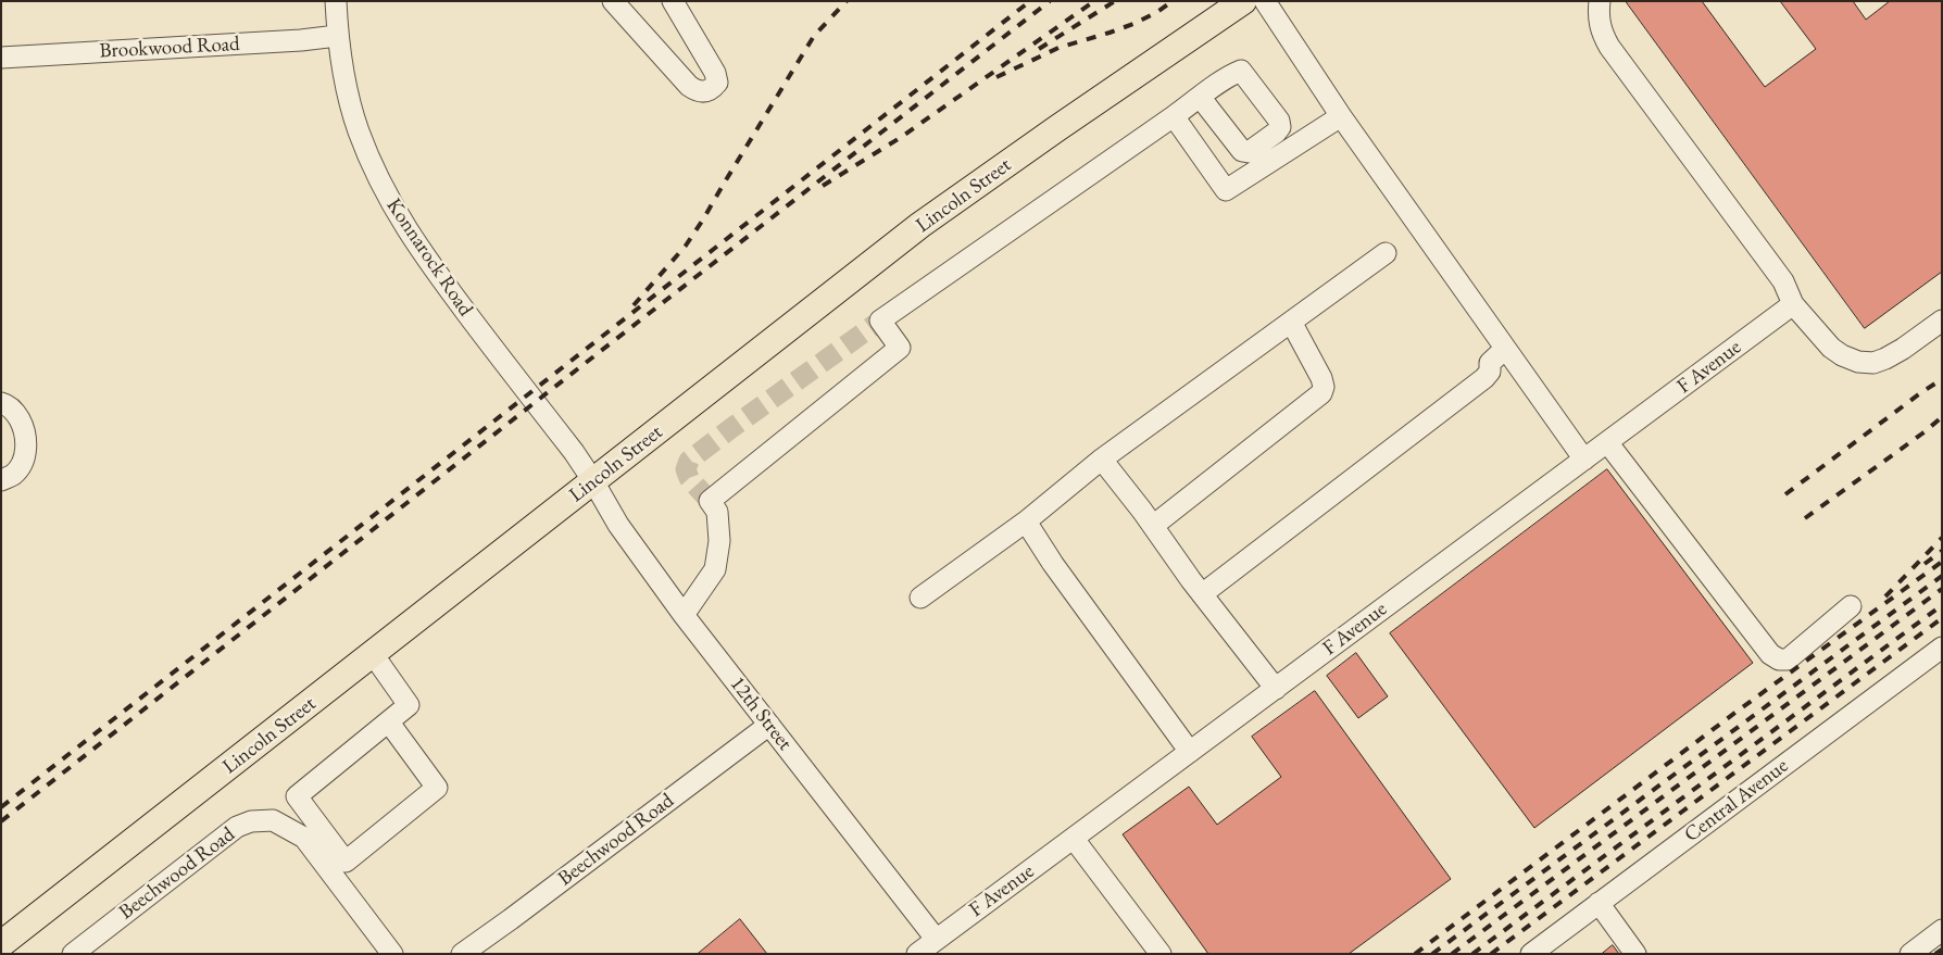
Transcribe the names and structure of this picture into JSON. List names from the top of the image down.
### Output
{
  "streets": {
    "main road": ["Lincoln Street"],
    "street": [
      "Brookwood Road",
      "Konnarock Road",
      "F Avenue",
      "12th Street",
      "Central Avenue",
      "Beechwood Road"
    ]
  },
  "crossings": [
    ["Brookwood Road", "Konnarock Road"],
    ["Lincoln Street", "Konnarock Road"],
    ["Lincoln Street", "12th Street"],
    ["Konnarock Road", "12th Street"],
    ["F Avenue", "12th Street"],
    ["12th Street", "Beechwood Road"]
  ]
}
